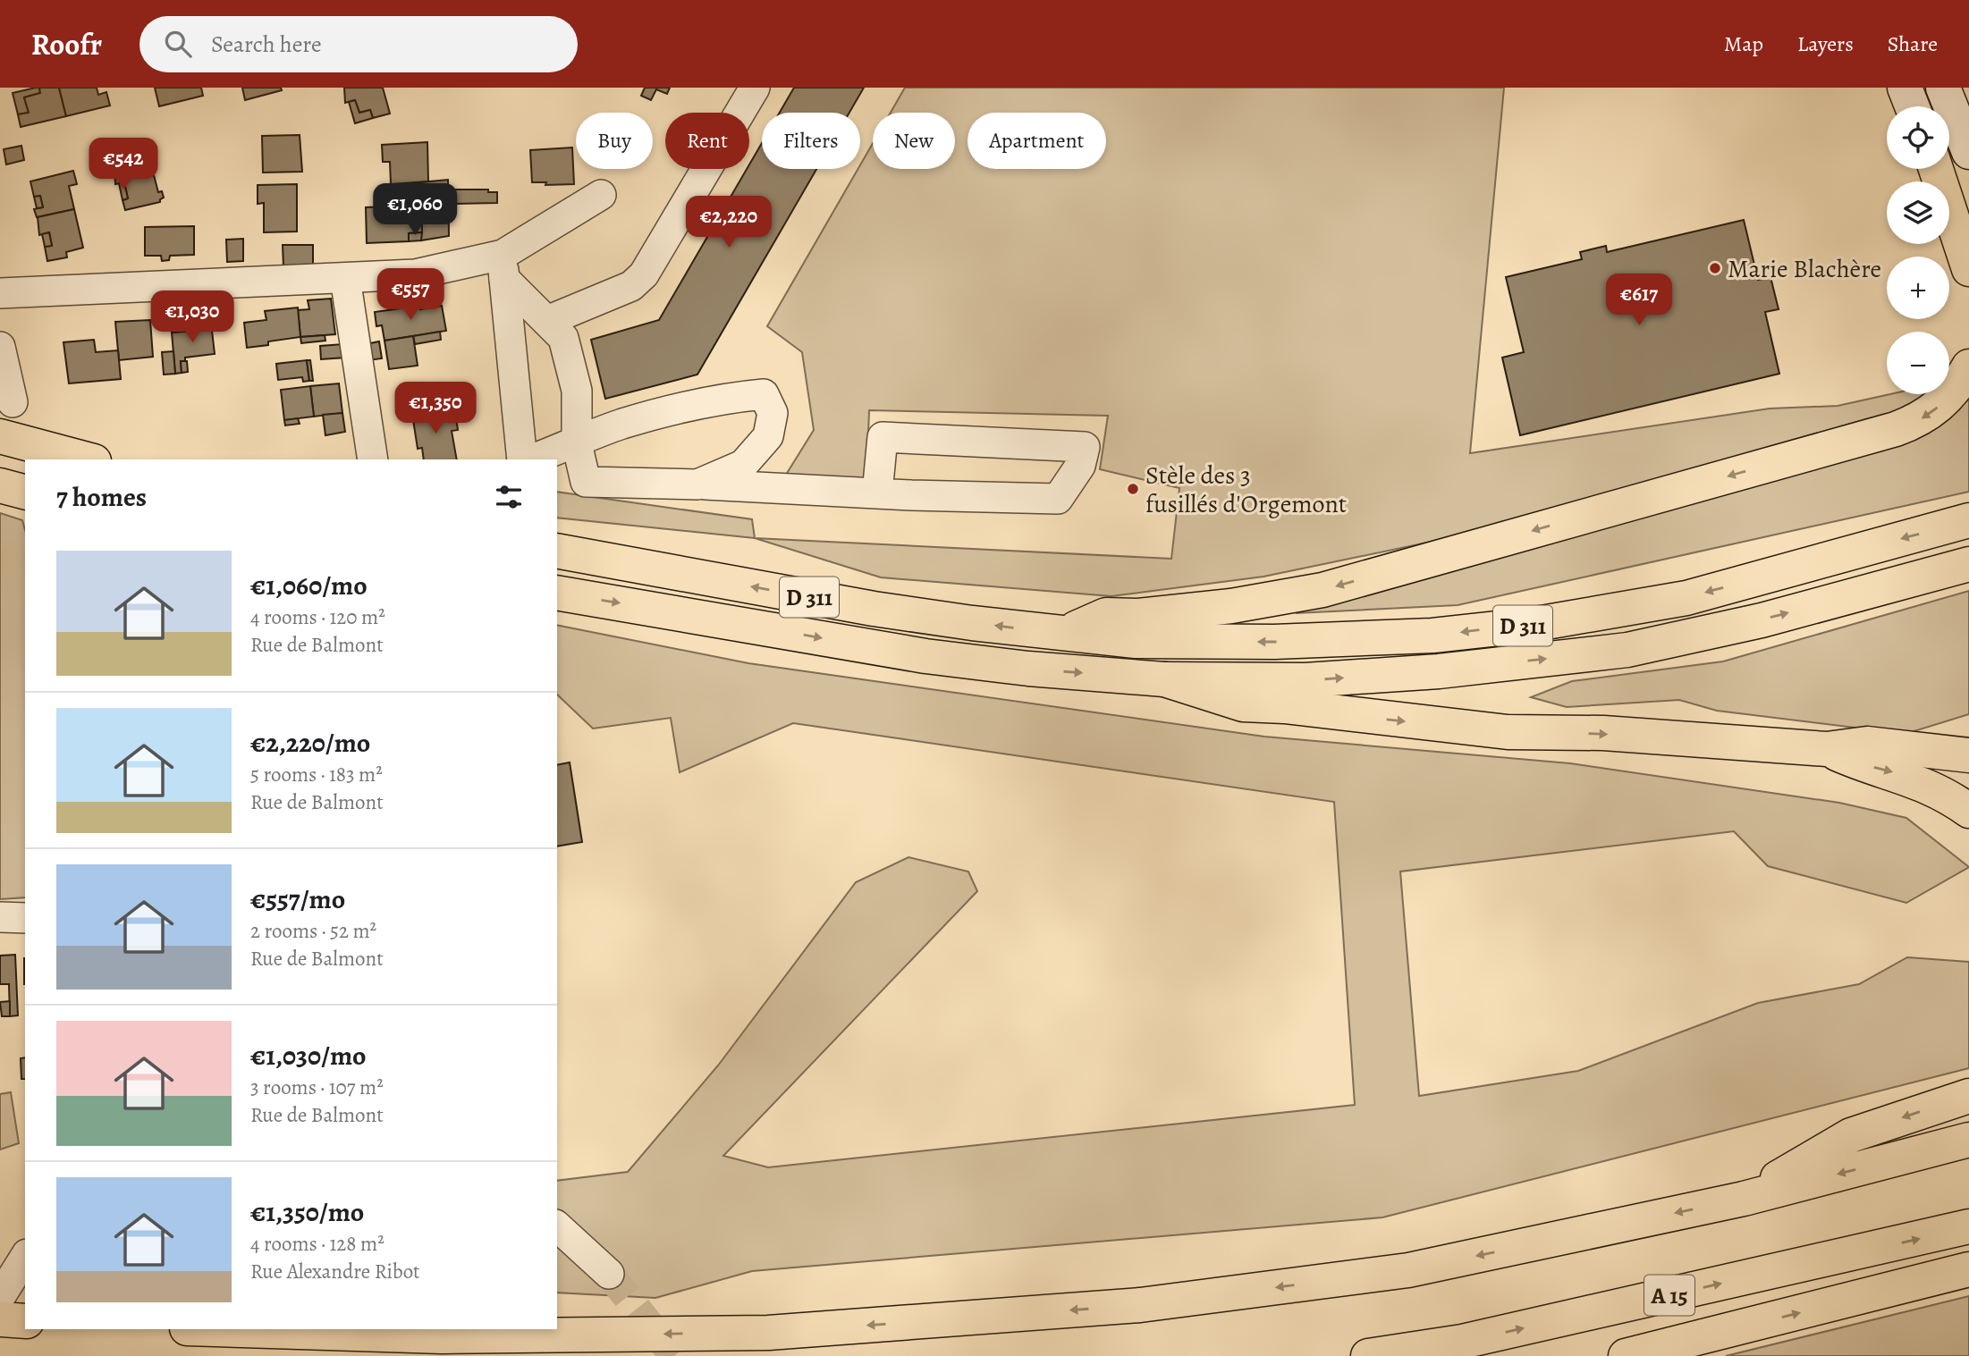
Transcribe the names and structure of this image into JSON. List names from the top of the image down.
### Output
{
  "streets": {
    "main road": ["D 311", "A 15"]
  },
  "places": ["Marie Blachère", "Stèle des 3 fusillés d'Orgemont"],
  "page": {
    "header": "Roofr",
    "search": "Search here",
    "nav": ["Map", "Layers", "Share"],
    "map_buttons": ["+", "−"],
    "chip": [
      "Buy",
      "Rent",
      "Filters",
      "New",
      "Apartment"
    ],
    "price": [
      "€542",
      "€1,060",
      "€2,220",
      "€557",
      "€617",
      "€1,030",
      "€1,350"
    ],
    "heading": "7 homes",
    "list": [
      {
        "name": "€1,060/mo",
        "note": "4 rooms · 120 m² · Rue de Balmont"
      },
      {
        "name": "€2,220/mo",
        "note": "5 rooms · 183 m² · Rue de Balmont"
      },
      {
        "name": "€557/mo",
        "note": "2 rooms · 52 m² · Rue de Balmont"
      },
      {
        "name": "€1,030/mo",
        "note": "3 rooms · 107 m² · Rue de Balmont"
      },
      {
        "name": "€1,350/mo",
        "note": "4 rooms · 128 m² · Rue Alexandre Ribot"
      }
    ]
  }
}
